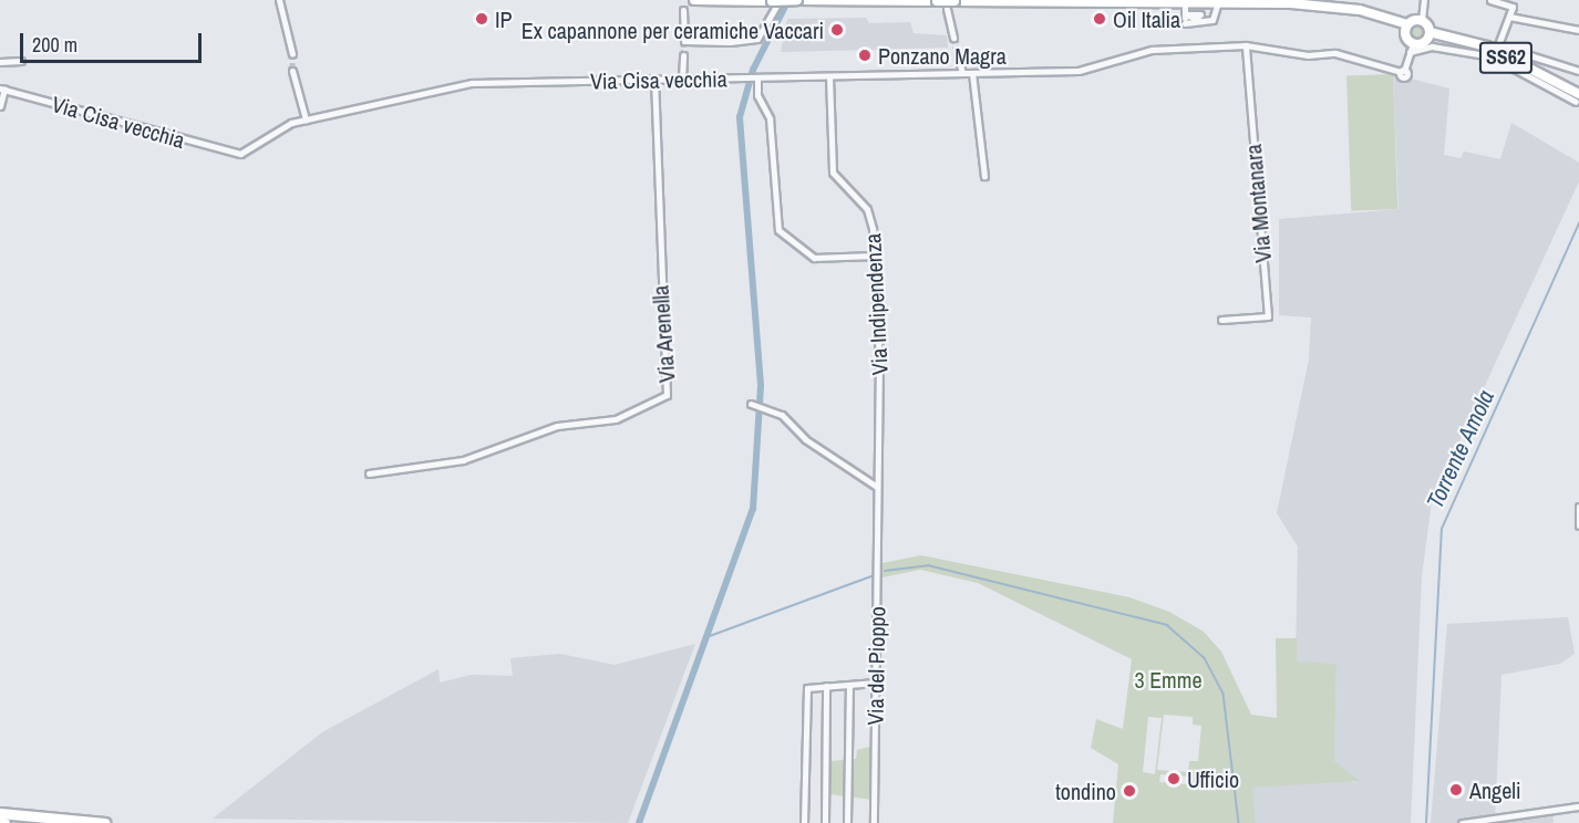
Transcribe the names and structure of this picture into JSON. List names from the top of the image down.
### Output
{
  "streets": {
    "main road": ["SS62"],
    "street": [
      "Via Cisa vecchia",
      "Via Montanara",
      "Via Indipendenza",
      "Via Arenella",
      "Via del Pioppo"
    ]
  },
  "crossings": [
    ["SS62", "Via Cisa vecchia"],
    ["Via Cisa vecchia", "Via Montanara"],
    ["Via Cisa vecchia", "Via Indipendenza"],
    ["Via Cisa vecchia", "Via Arenella"],
    ["Via Indipendenza", "Via del Pioppo"]
  ],
  "water": ["Torrente Amola"],
  "parks": ["3 Emme"],
  "places": [
    "IP",
    "Oil Italia",
    "Ex capannone per ceramiche Vaccari",
    "Ponzano Magra",
    "Ufficio",
    "Angeli",
    "tondino"
  ],
  "scale_bar": "200 m"
}
